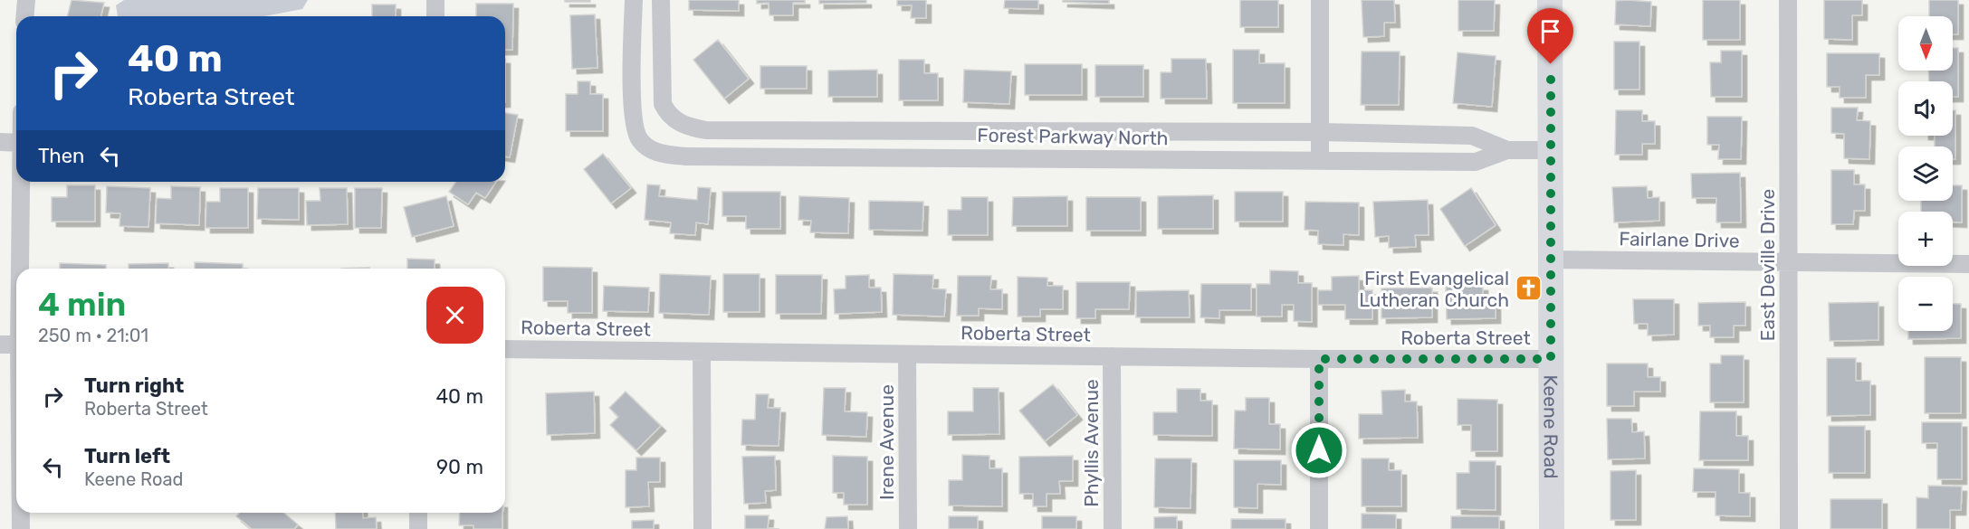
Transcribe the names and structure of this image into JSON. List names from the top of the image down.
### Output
{
  "streets": {
    "main road": ["Keene Road"],
    "street": [
      "Forest Parkway North",
      "Fairlane Drive",
      "East Deville Drive",
      "Roberta Street",
      "Irene Avenue",
      "Phyllis Avenue"
    ]
  },
  "crossings": [
    ["Forest Parkway North", "Keene Road"],
    ["Fairlane Drive", "East Deville Drive"],
    ["Fairlane Drive", "Keene Road"],
    ["Roberta Street", "Keene Road"],
    ["Roberta Street", "Irene Avenue"],
    ["Roberta Street", "Phyllis Avenue"]
  ],
  "places": {
    "church": ["First Evangelical Lutheran Church"]
  },
  "north": "bottom",
  "page": {
    "map_buttons": ["+", "−"],
    "turn": ["40 m", "Roberta Street"],
    "then": "Then",
    "heading": ["4 min", "250 m · 21:01"],
    "list": [
      {
        "name": "Turn right",
        "note": "Roberta Street",
        "value": "40 m"
      },
      {
        "name": "Turn left",
        "note": "Keene Road",
        "value": "90 m"
      }
    ]
  }
}
